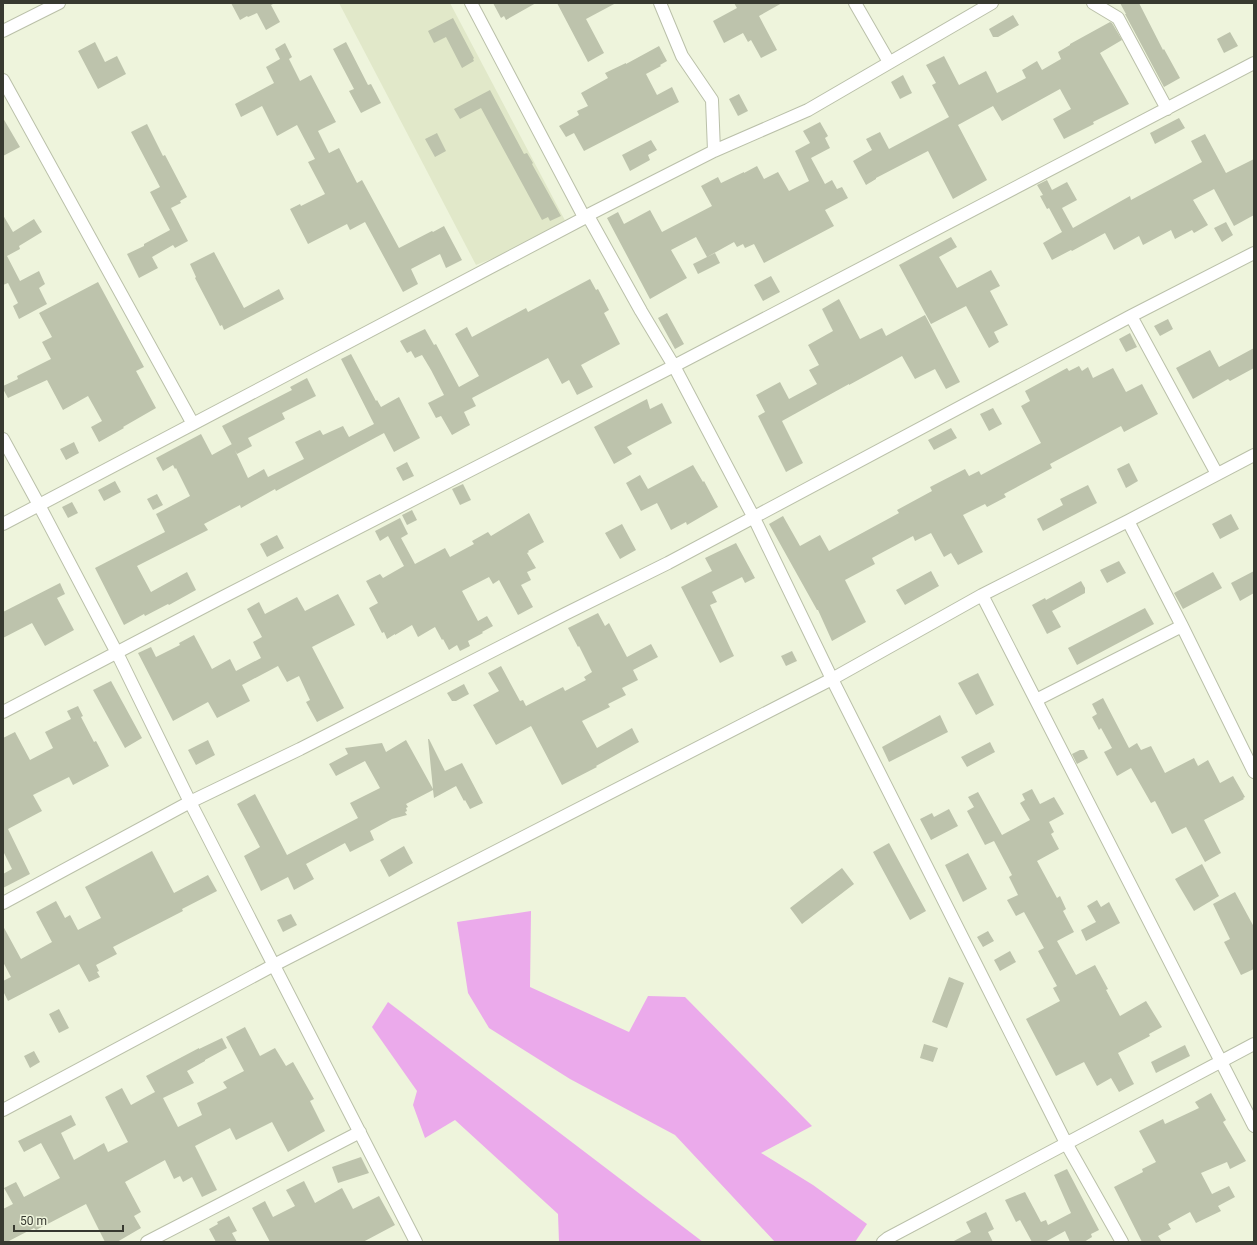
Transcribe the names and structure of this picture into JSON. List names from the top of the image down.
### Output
{
  "scale_bar": "50 m"
}
